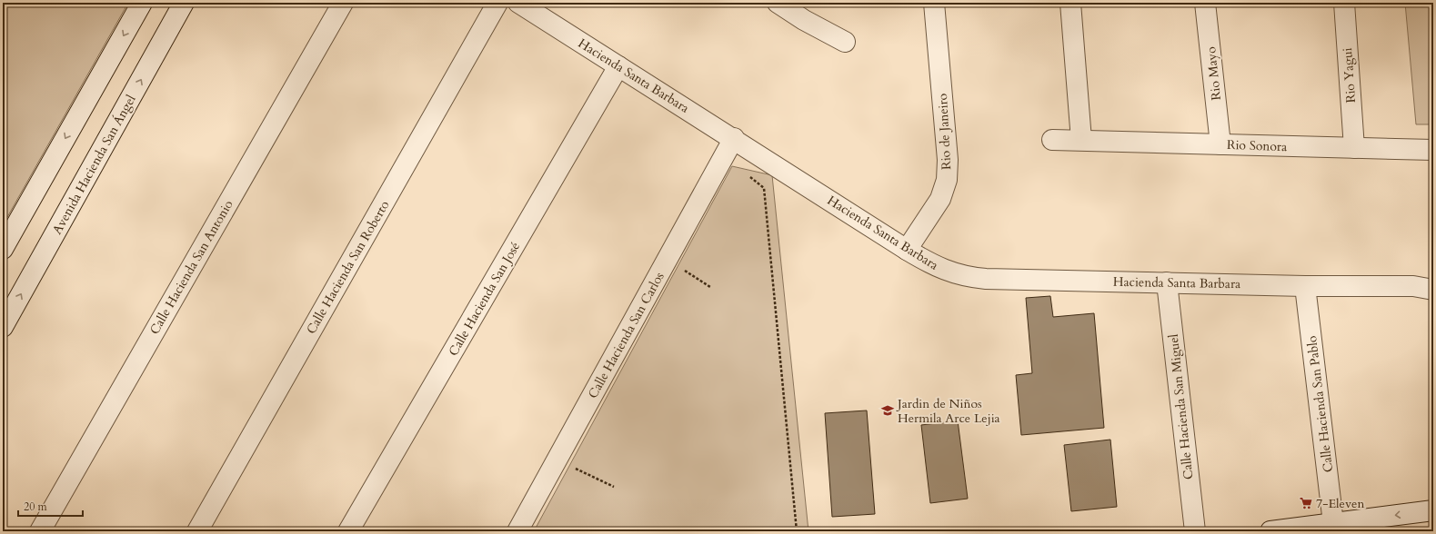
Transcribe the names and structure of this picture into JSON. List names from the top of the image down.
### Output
{
  "streets": {
    "street": [
      "Rio Mayo",
      "Hacienda Santa Barbara",
      "Rio Yagui",
      "Rio de Janeiro",
      "Rio Sonora",
      "Avenida Hacienda San Ángel",
      "Calle Hacienda San Antonio",
      "Calle Hacienda San Roberto",
      "Calle Hacienda San José",
      "Calle Hacienda San Carlos",
      "Calle Hacienda San Pablo",
      "Calle Hacienda San Miguel"
    ]
  },
  "crossings": [
    ["Rio Mayo", "Rio Sonora"],
    ["Hacienda Santa Barbara", "Rio de Janeiro"],
    ["Hacienda Santa Barbara", "Calle Hacienda San José"],
    ["Hacienda Santa Barbara", "Calle Hacienda San Carlos"],
    ["Hacienda Santa Barbara", "Calle Hacienda San Pablo"],
    ["Hacienda Santa Barbara", "Calle Hacienda San Miguel"],
    ["Rio Yagui", "Rio Sonora"]
  ],
  "places": {
    "school or university": ["Jardin de Niños Hermila Arce Lejia"],
    "supermarket": ["7-Eleven"]
  },
  "scale_bar": "20 m"
}
